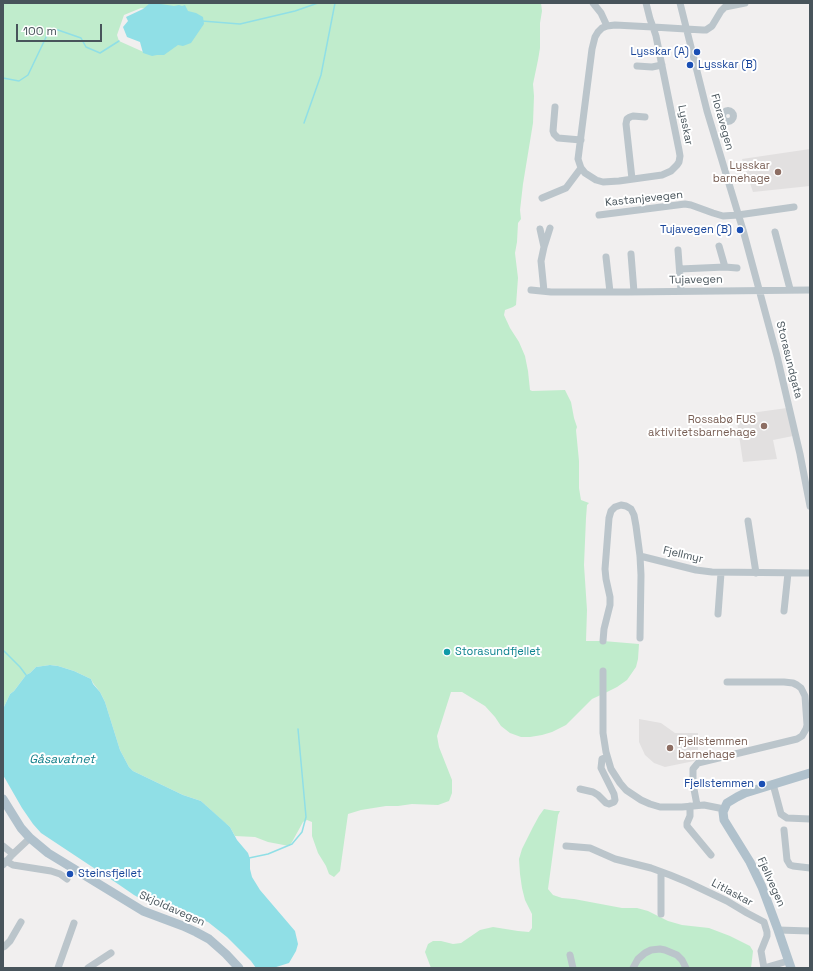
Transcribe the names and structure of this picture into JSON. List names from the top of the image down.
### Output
{
  "streets": {
    "main road": ["Fjellvegen", "Skjoldavegen"],
    "street": [
      "Floravegen",
      "Lysskar",
      "Kastanjevegen",
      "Tujavegen",
      "Storasundgata",
      "Fjellmyr",
      "Litlaskar"
    ]
  },
  "crossings": [
    ["Floravegen", "Kastanjevegen"],
    ["Floravegen", "Tujavegen"],
    ["Floravegen", "Storasundgata"],
    ["Tujavegen", "Storasundgata"]
  ],
  "water": ["Gåsavatnet"],
  "places": [
    "Lysskar (A)",
    "Lysskar (B)",
    "Lysskar barnehage",
    "Tujavegen (B)",
    "Rossabø FUS aktivitetsbarnehage",
    "Storasundfjellet",
    "Fjellstemmen barnehage",
    "Fjellstemmen",
    "Steinsfjellet"
  ],
  "scale_bar": "100 m"
}
